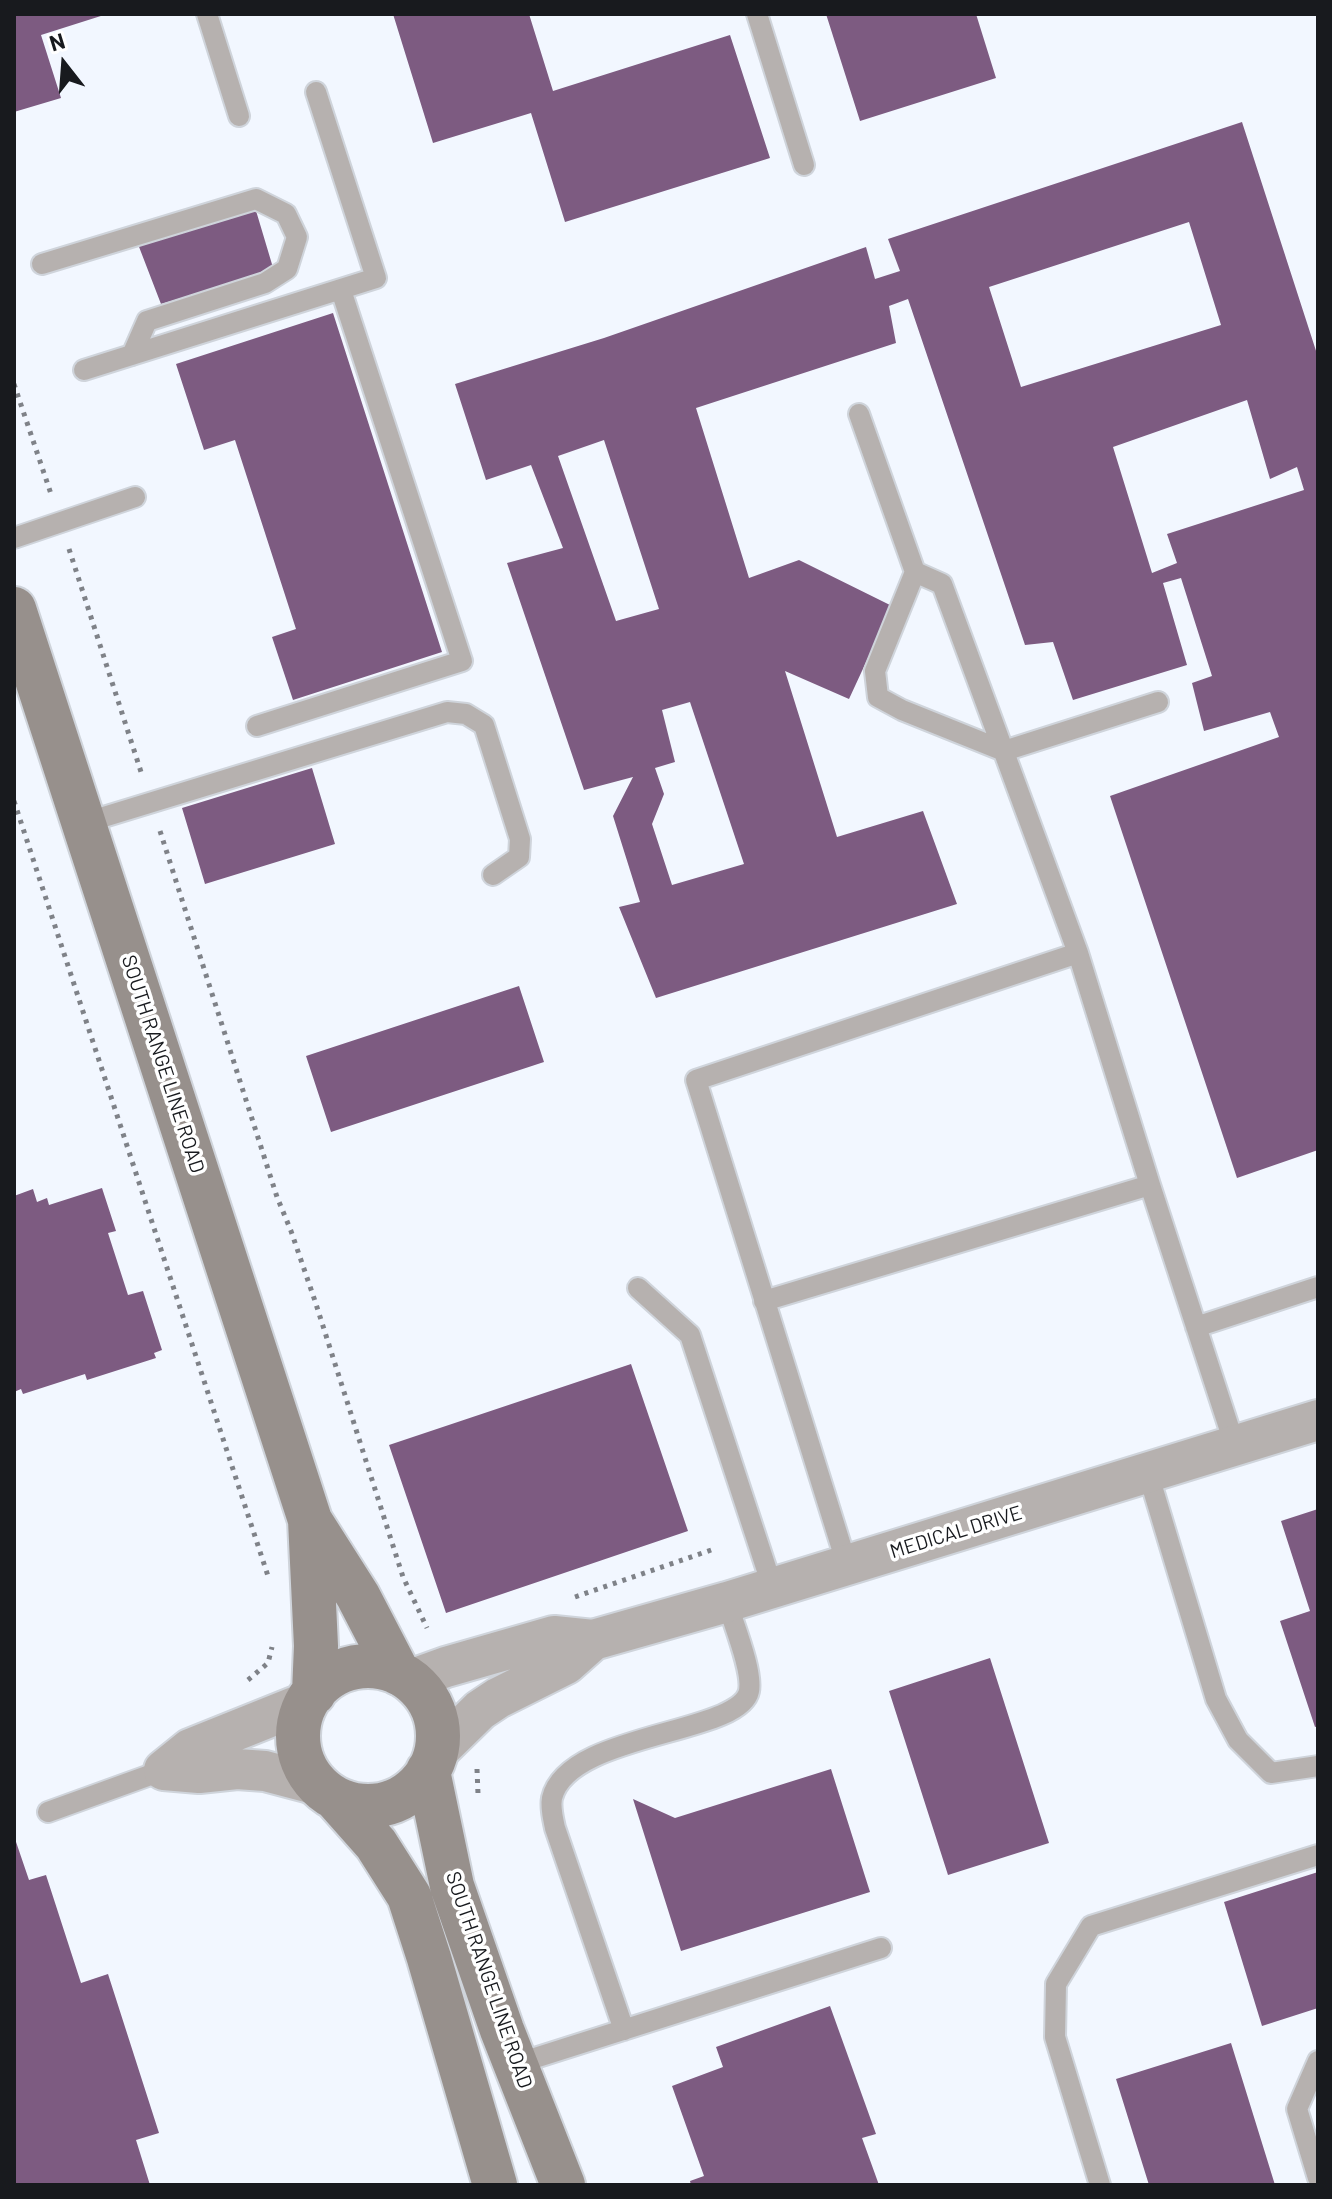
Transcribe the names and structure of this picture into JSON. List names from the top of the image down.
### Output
{
  "streets": {
    "main road": ["SOUTH RANGE LINE ROAD"],
    "street": ["MEDICAL DRIVE"]
  },
  "crossings": [
    ["SOUTH RANGE LINE ROAD", "MEDICAL DRIVE"]
  ],
  "north": "top"
}
